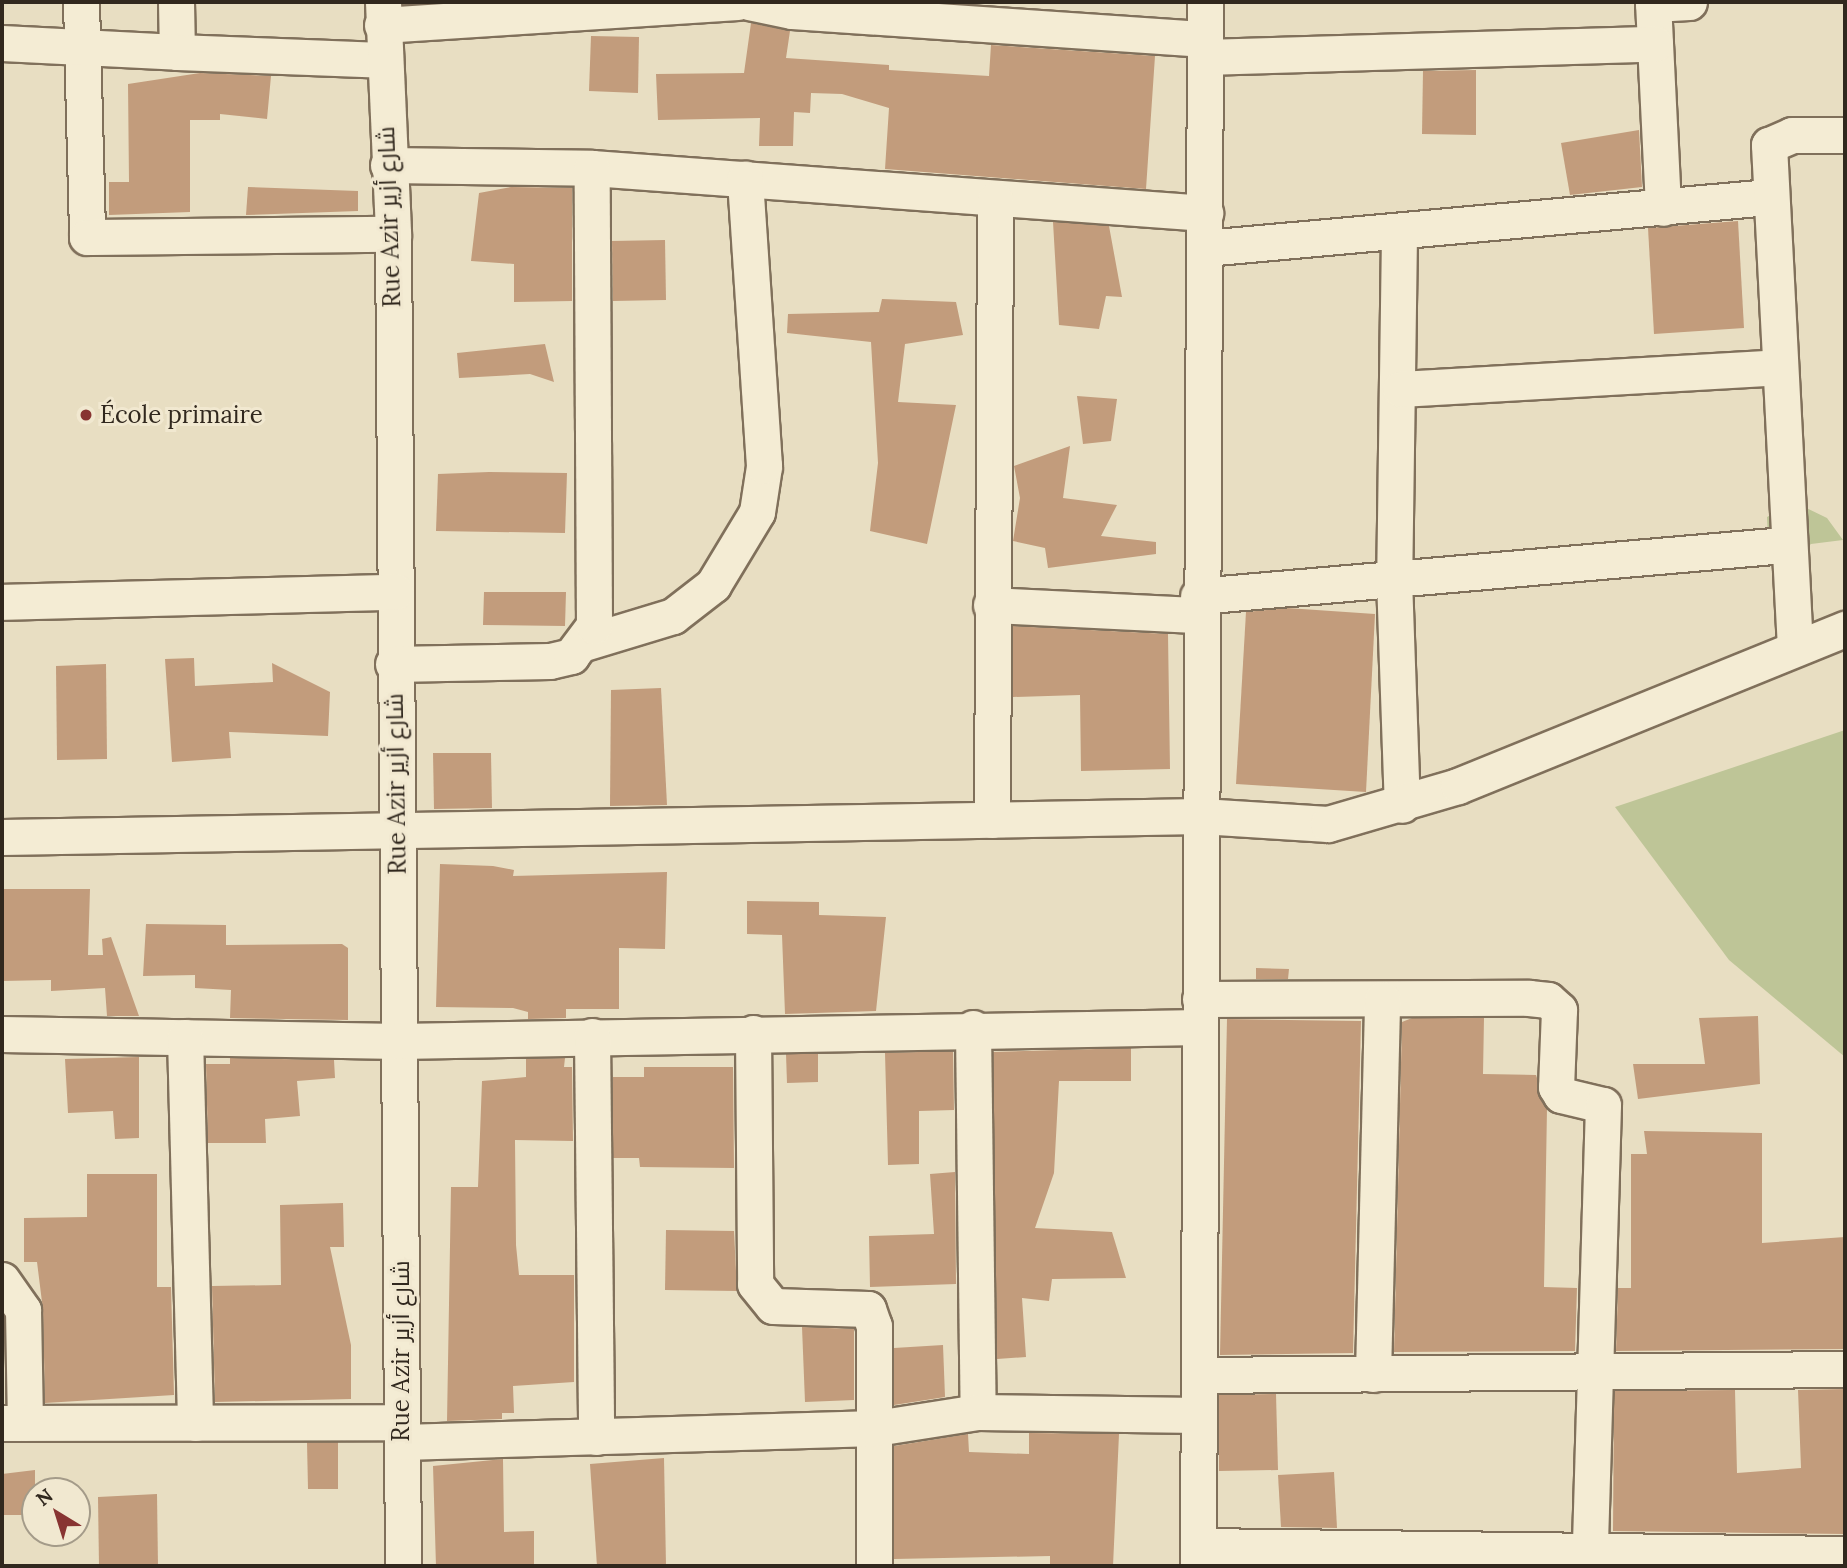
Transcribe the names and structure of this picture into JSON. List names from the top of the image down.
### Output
{
  "streets": {
    "street": ["Rue Azir شارع أزير"]
  },
  "places": ["École primaire"],
  "north": "top left"
}
